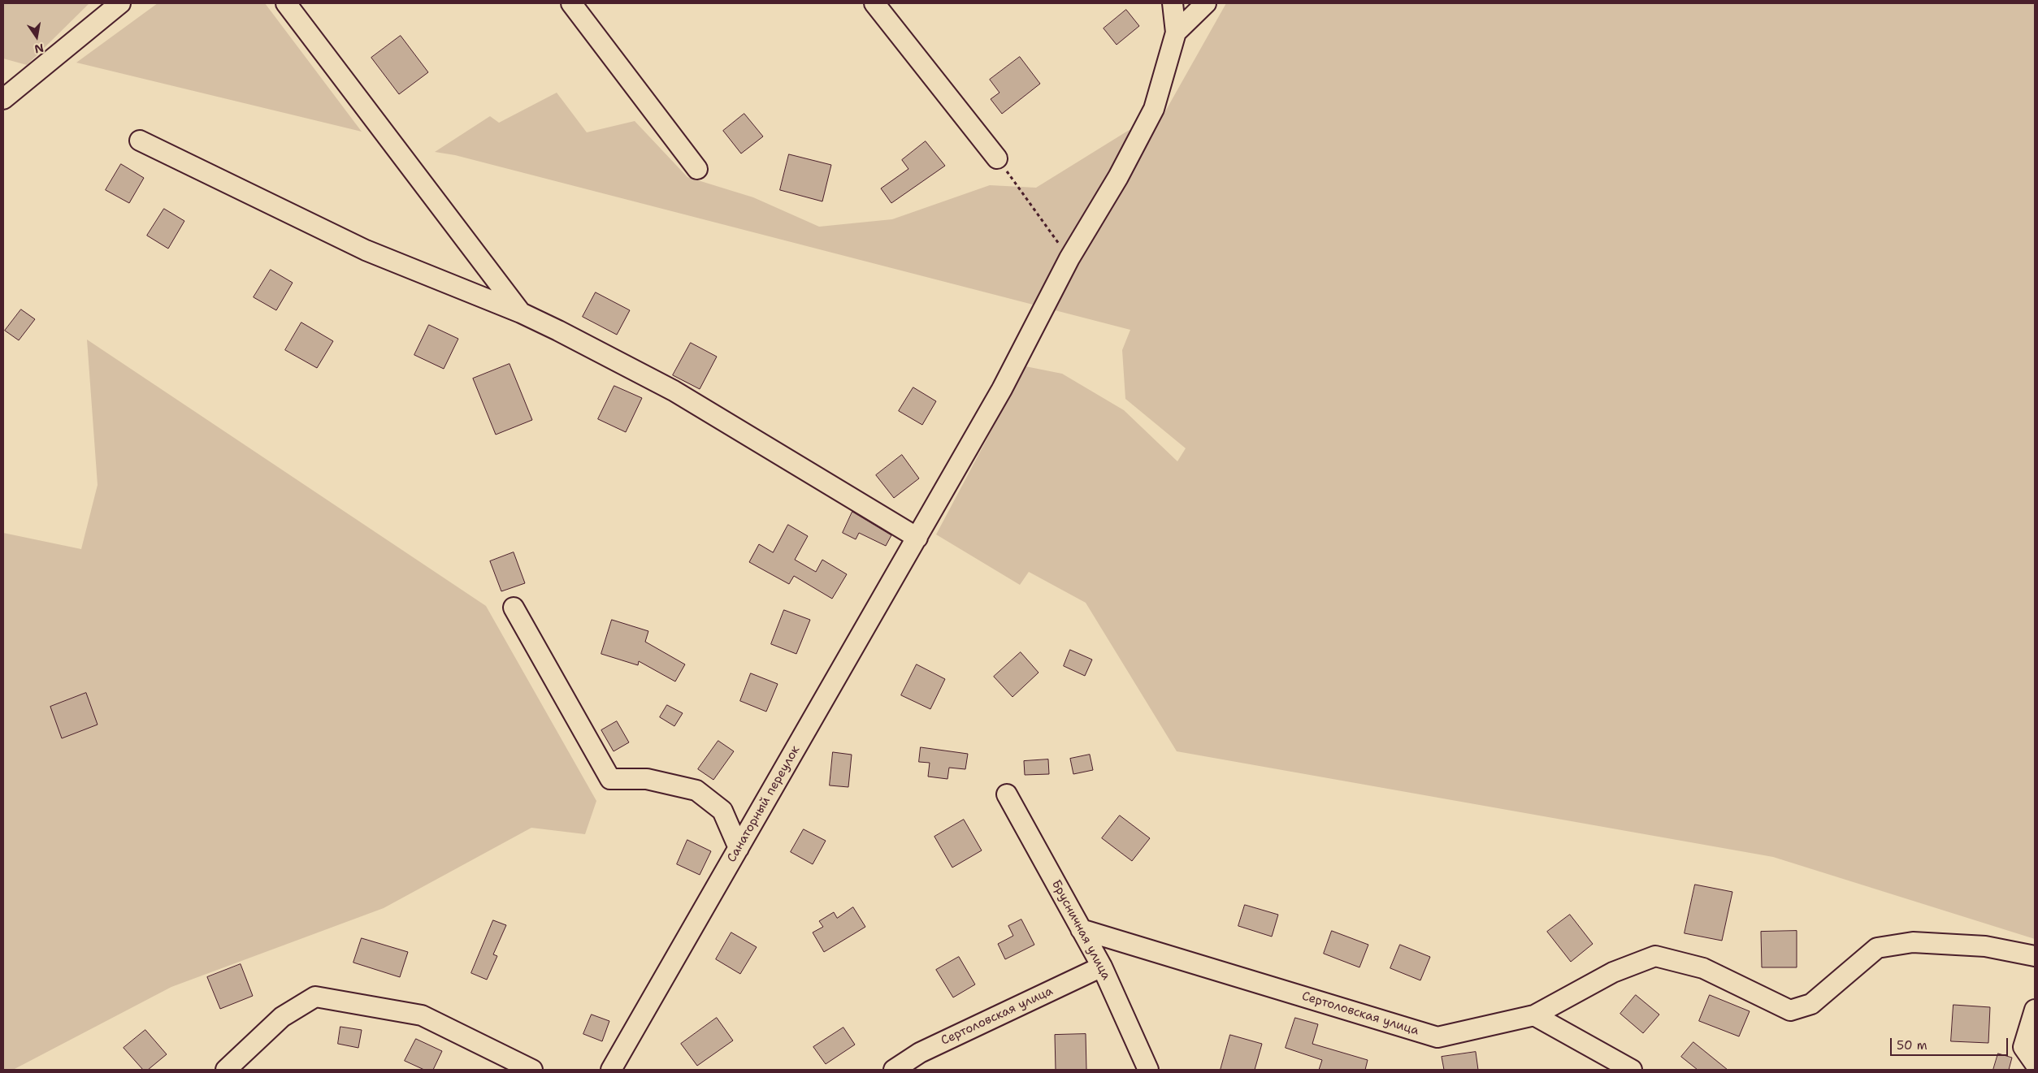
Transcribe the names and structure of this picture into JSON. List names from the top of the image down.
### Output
{
  "streets": {
    "street": ["Санаторный переулок", "Брусничная улица", "Сертоловская улица"]
  },
  "crossings": [
    ["Брусничная улица", "Сертоловская улица"]
  ],
  "scale_bar": "50 m",
  "north": "bottom"
}
